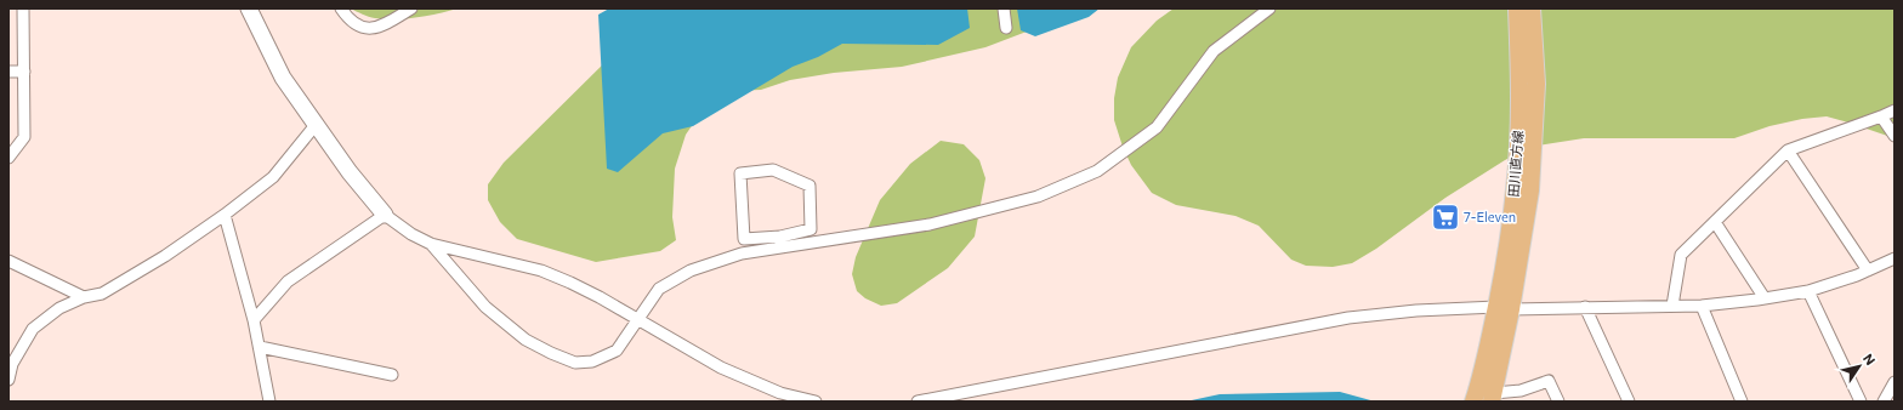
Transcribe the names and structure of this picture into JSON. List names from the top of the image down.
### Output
{
  "streets": {
    "main road": ["田川直方線"]
  },
  "places": {
    "supermarket": ["7-Eleven"]
  },
  "north": "top right"
}
